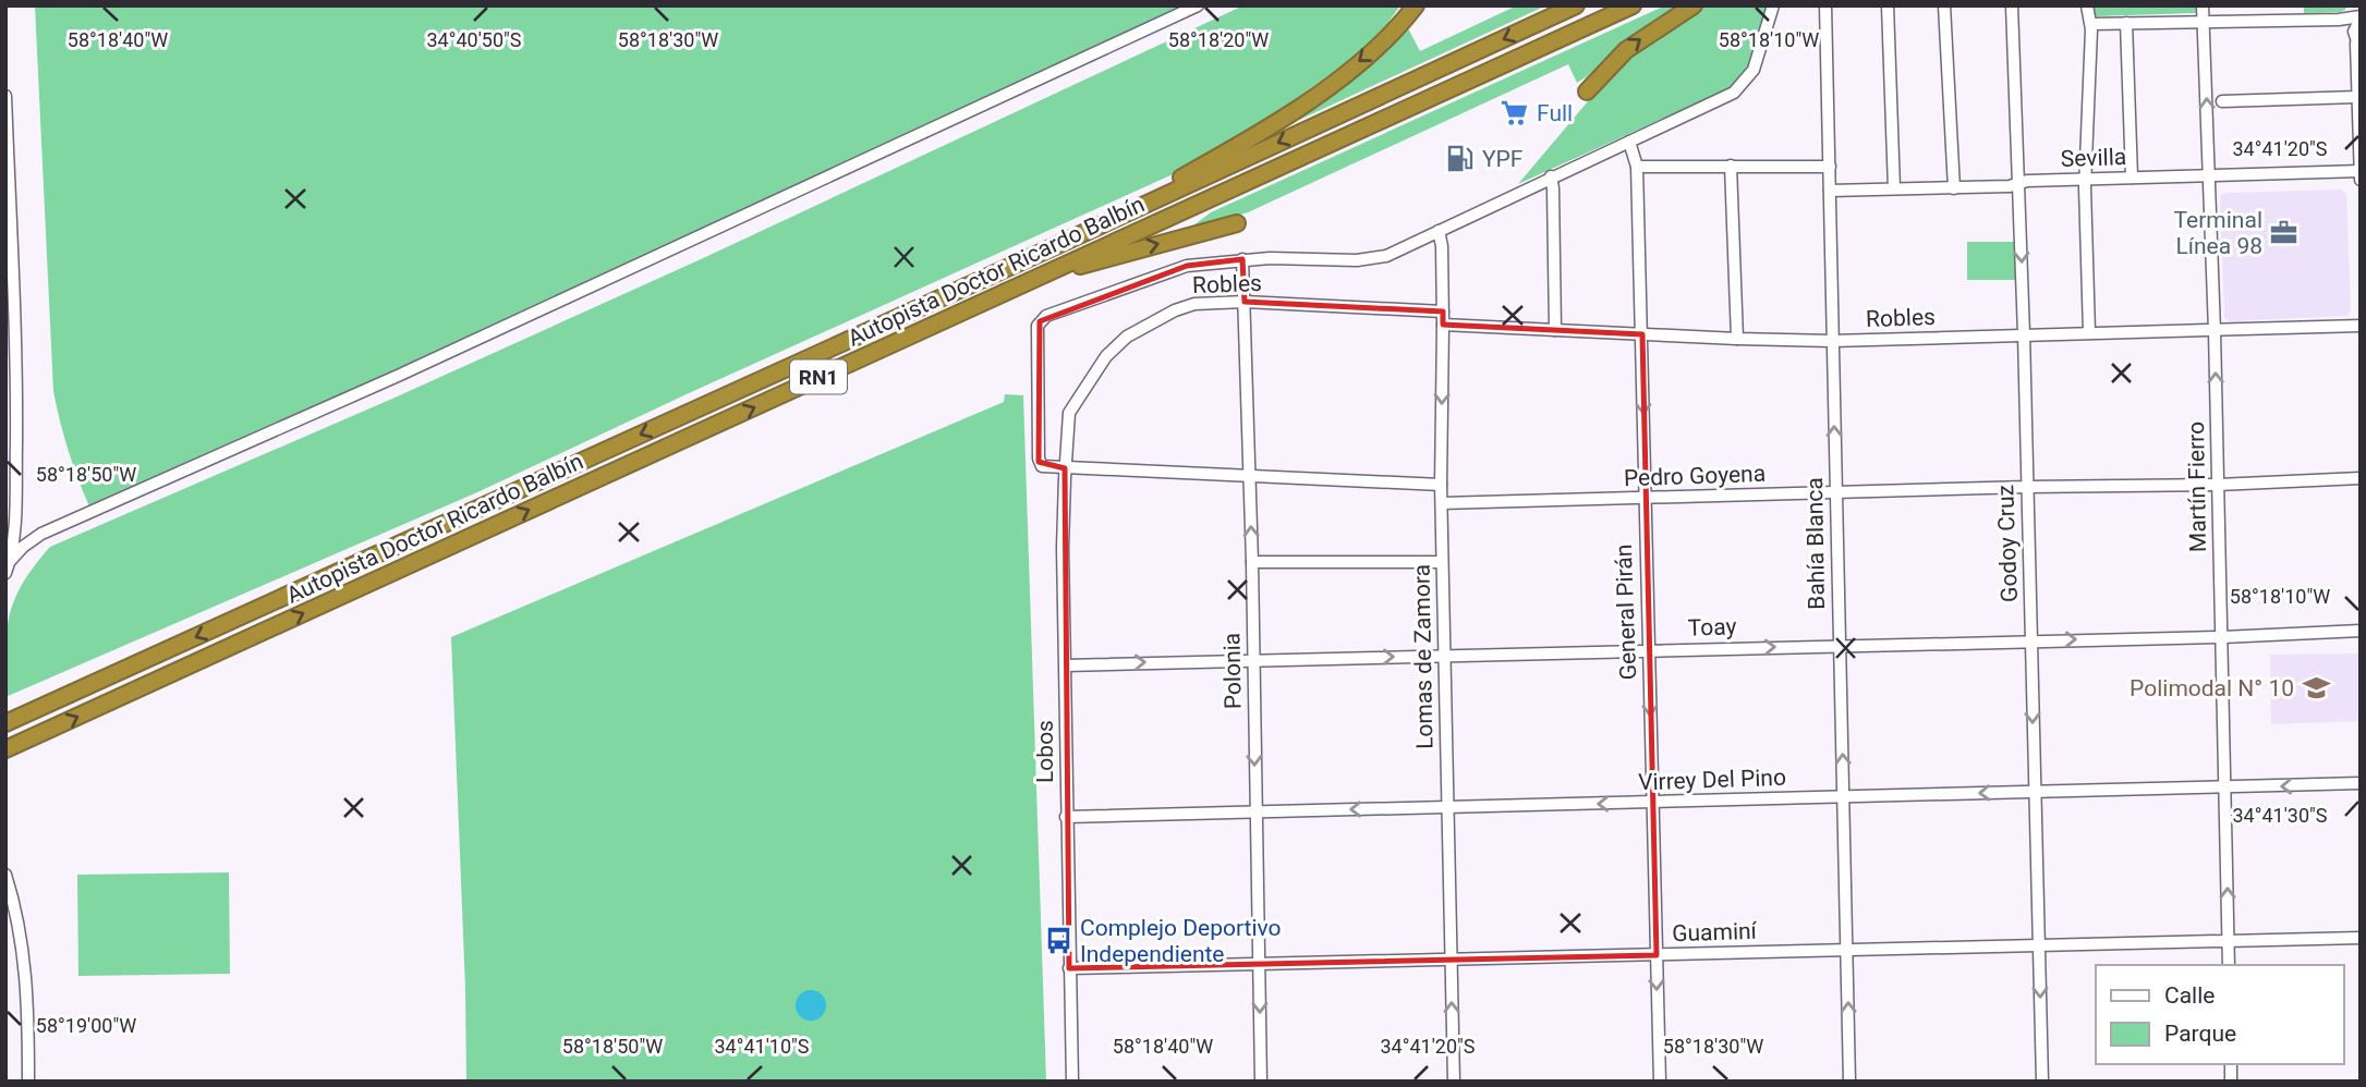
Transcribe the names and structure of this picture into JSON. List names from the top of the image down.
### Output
{
  "streets": {
    "highway": ["Autopista Doctor Ricardo Balbín", "RN1"],
    "street": [
      "Sevilla",
      "Robles",
      "Pedro Goyena",
      "Martín Fierro",
      "Bahía Blanca",
      "Godoy Cruz",
      "General Pirán",
      "Toay",
      "Lomas de Zamora",
      "Polonia",
      "Lobos",
      "Virrey Del Pino",
      "Guaminí"
    ]
  },
  "crossings": [
    ["Sevilla", "Martín Fierro"],
    ["Sevilla", "Bahía Blanca"],
    ["Sevilla", "Godoy Cruz"],
    ["Robles", "Martín Fierro"],
    ["Robles", "Bahía Blanca"],
    ["Robles", "Godoy Cruz"],
    ["Robles", "General Pirán"],
    ["Robles", "Lomas de Zamora"],
    ["Robles", "Polonia"],
    ["Robles", "Lobos"],
    ["Pedro Goyena", "Martín Fierro"],
    ["Pedro Goyena", "Bahía Blanca"],
    ["Pedro Goyena", "Godoy Cruz"],
    ["Pedro Goyena", "General Pirán"],
    ["Pedro Goyena", "Lomas de Zamora"],
    ["Martín Fierro", "Toay"],
    ["Martín Fierro", "Virrey Del Pino"],
    ["Martín Fierro", "Guaminí"],
    ["Bahía Blanca", "Toay"],
    ["Bahía Blanca", "Virrey Del Pino"],
    ["Bahía Blanca", "Guaminí"],
    ["Godoy Cruz", "Toay"],
    ["Godoy Cruz", "Virrey Del Pino"],
    ["Godoy Cruz", "Guaminí"],
    ["General Pirán", "Toay"],
    ["General Pirán", "Virrey Del Pino"],
    ["General Pirán", "Guaminí"],
    ["Toay", "Lomas de Zamora"],
    ["Toay", "Polonia"],
    ["Toay", "Lobos"],
    ["Lomas de Zamora", "Virrey Del Pino"],
    ["Lomas de Zamora", "Guaminí"],
    ["Polonia", "Virrey Del Pino"],
    ["Polonia", "Guaminí"],
    ["Lobos", "Virrey Del Pino"],
    ["Lobos", "Guaminí"]
  ],
  "one_way": [
    "Bahía Blanca",
    "General Pirán",
    "Toay",
    "Virrey Del Pino"
  ],
  "places": {
    "supermarket": ["Full"],
    "fuel station": ["YPF"],
    "office": ["Terminal Línea 98"],
    "school or university": ["Polimodal N° 10"],
    "bus stop": ["Complejo Deportivo Independiente"]
  },
  "legend": ["Calle", "Parque"],
  "coordinates": [
    "58°18'40\"W",
    "58°18'30\"W",
    "58°18'20\"W",
    "58°18'10\"W",
    "34°40'50\"S",
    "34°41'20\"S",
    "58°18'50\"W",
    "34°41'30\"S",
    "58°19'00\"W",
    "34°41'10\"S"
  ]
}
